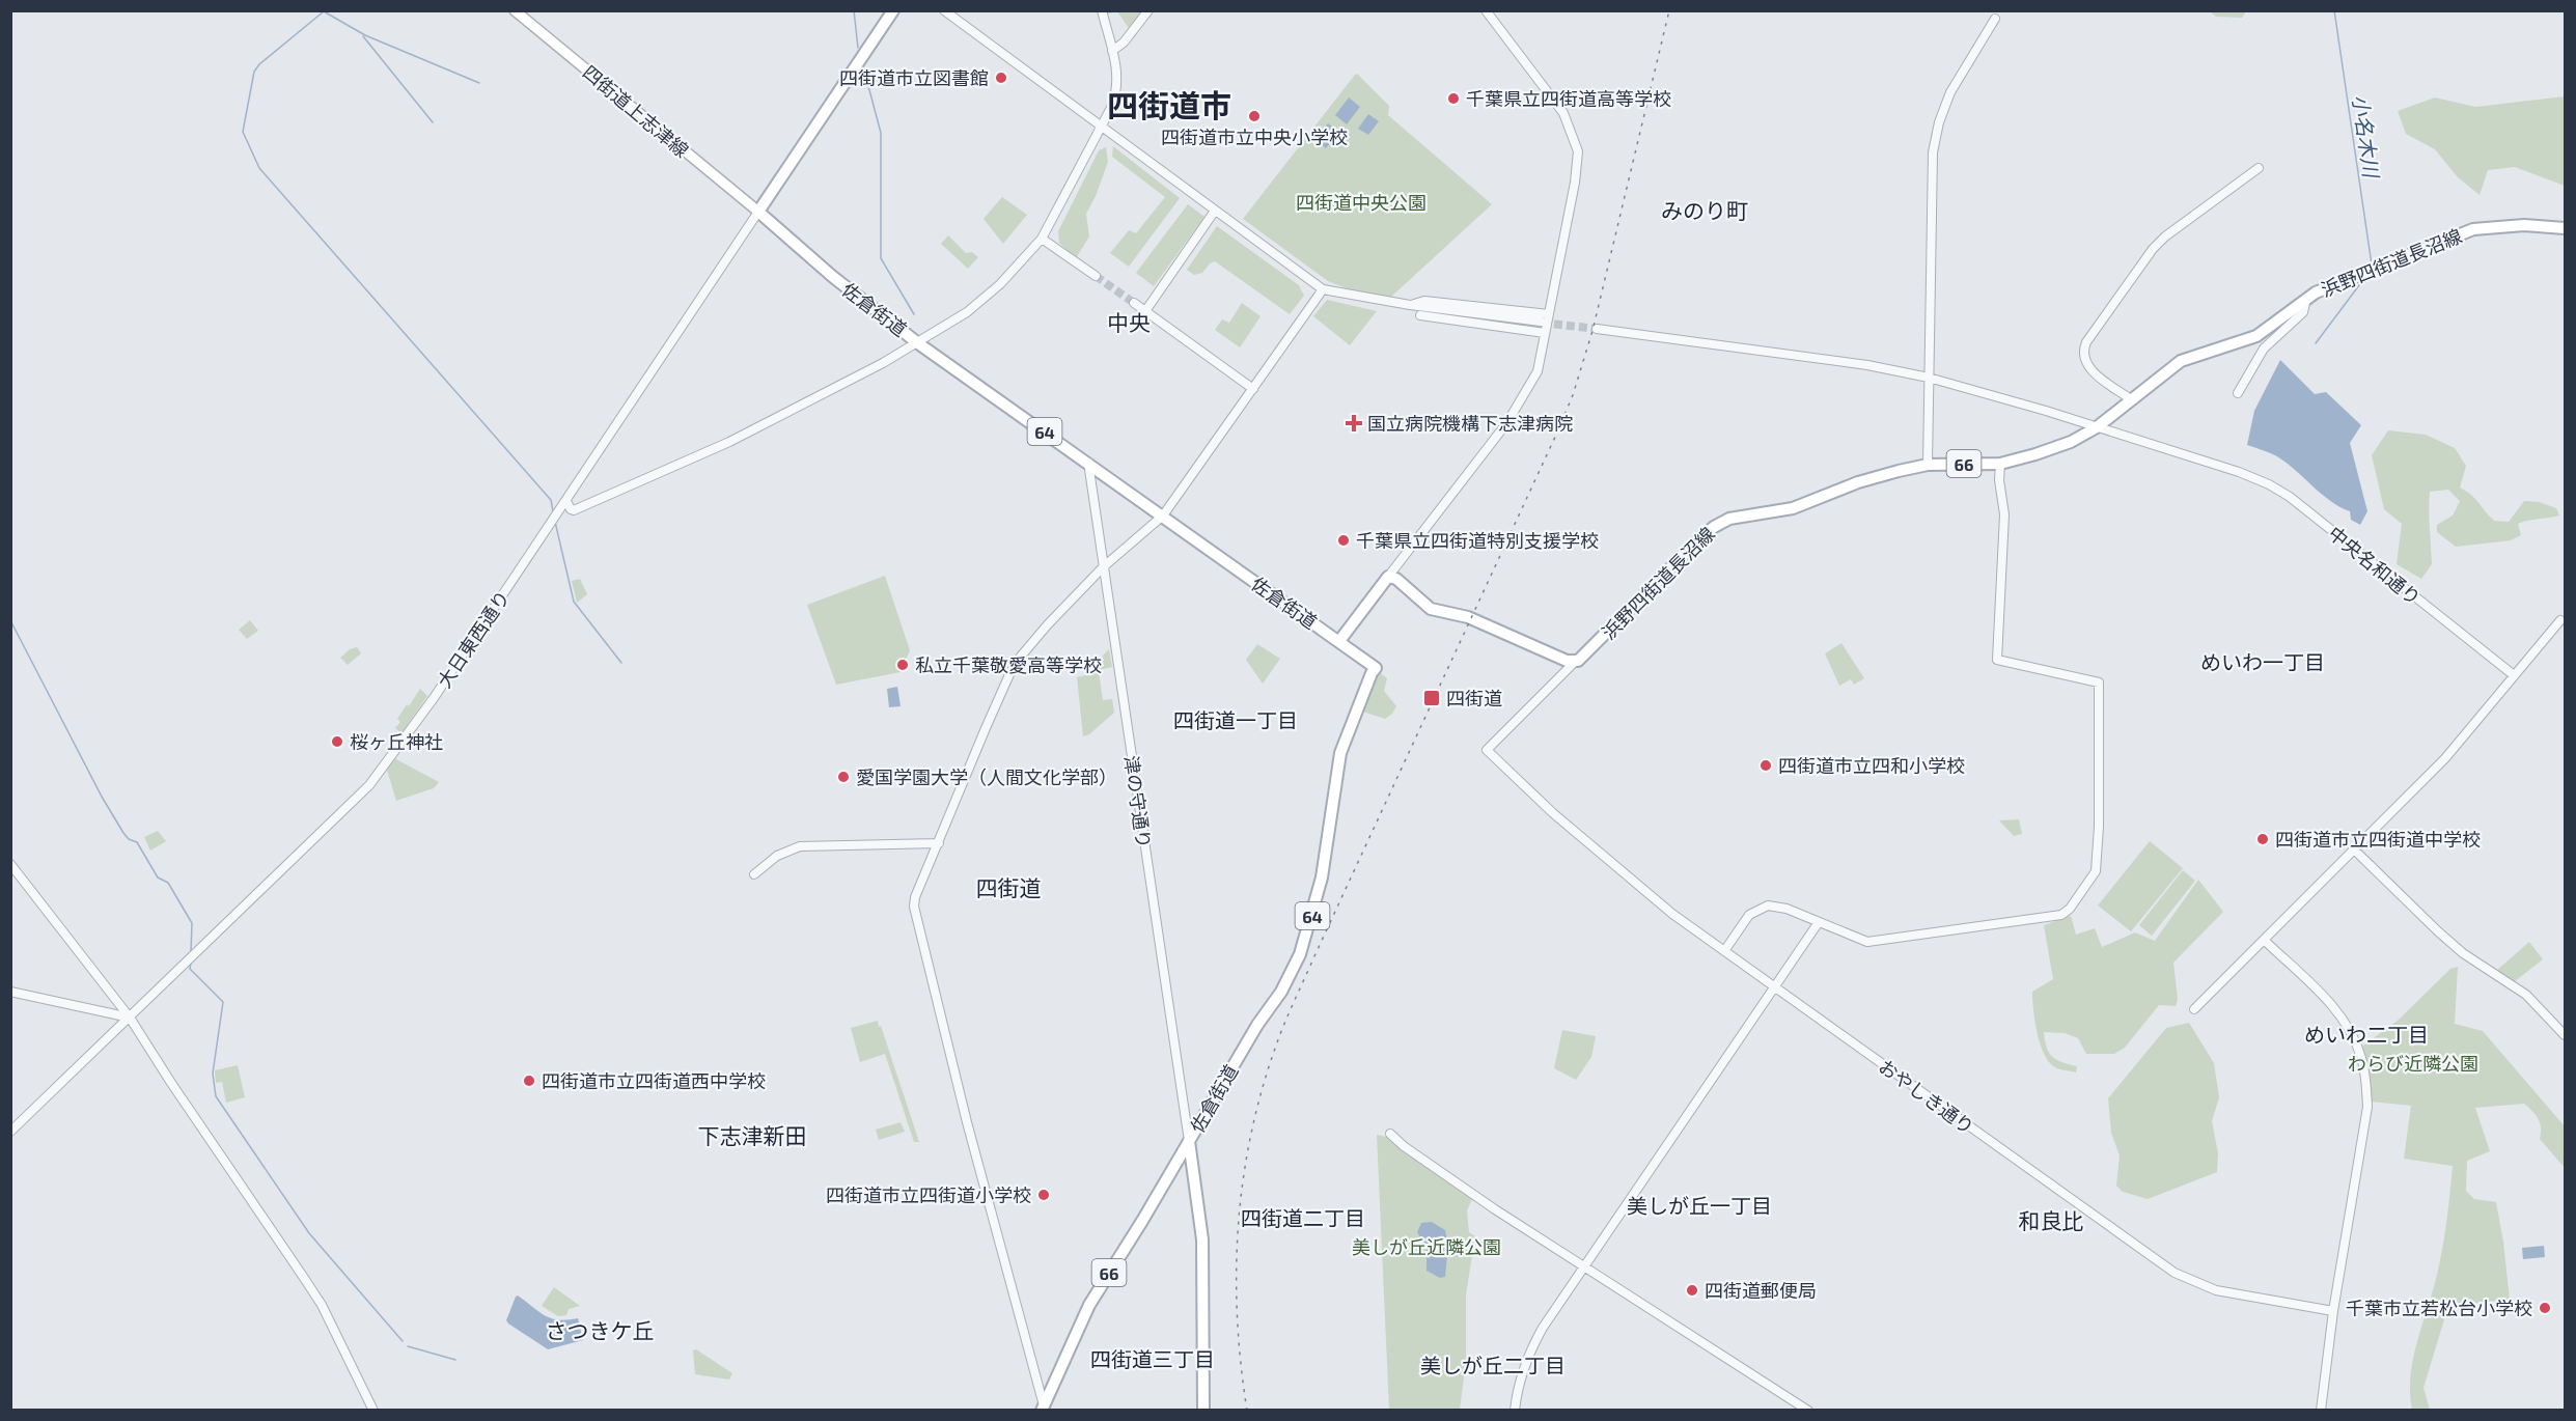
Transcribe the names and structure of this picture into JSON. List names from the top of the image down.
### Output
{
  "streets": {
    "main road": [
      "四街道上志津線",
      "浜野四街道長沼線",
      "佐倉街道",
      "64",
      "66"
    ],
    "street": [
      "中央名和通り",
      "大日東西通り",
      "津の守通り",
      "おやしき通り"
    ]
  },
  "crossings": [
    ["四街道上志津線", "佐倉街道"],
    ["四街道上志津線", "大日東西通り"],
    ["浜野四街道長沼線", "中央名和通り"],
    ["浜野四街道長沼線", "おやしき通り"],
    ["佐倉街道", "66"],
    ["佐倉街道", "大日東西通り"],
    ["佐倉街道", "津の守通り"],
    ["66", "津の守通り"]
  ],
  "districts": [
    "四街道市",
    "みのり町",
    "中央",
    "めいわ一丁目",
    "四街道一丁目",
    "四街道",
    "めいわ二丁目",
    "下志津新田",
    "美しが丘一丁目",
    "四街道二丁目",
    "和良比",
    "さつきケ丘",
    "四街道三丁目",
    "美しが丘二丁目"
  ],
  "water": ["小名木川"],
  "parks": ["四街道中央公園", "わらび近隣公園", "美しが丘近隣公園"],
  "places": {
    "other": [
      "四街道市立図書館",
      "千葉県立四街道高等学校",
      "四街道市立中央小学校",
      "千葉県立四街道特別支援学校",
      "私立千葉敬愛高等学校",
      "桜ヶ丘神社",
      "四街道市立四和小学校",
      "愛国学園大学（人間文化学部）",
      "四街道市立四街道中学校",
      "四街道市立四街道西中学校",
      "四街道市立四街道小学校",
      "四街道郵便局",
      "千葉市立若松台小学校"
    ],
    "health": ["国立病院機構下志津病院"],
    "transit": ["四街道"]
  }
}
